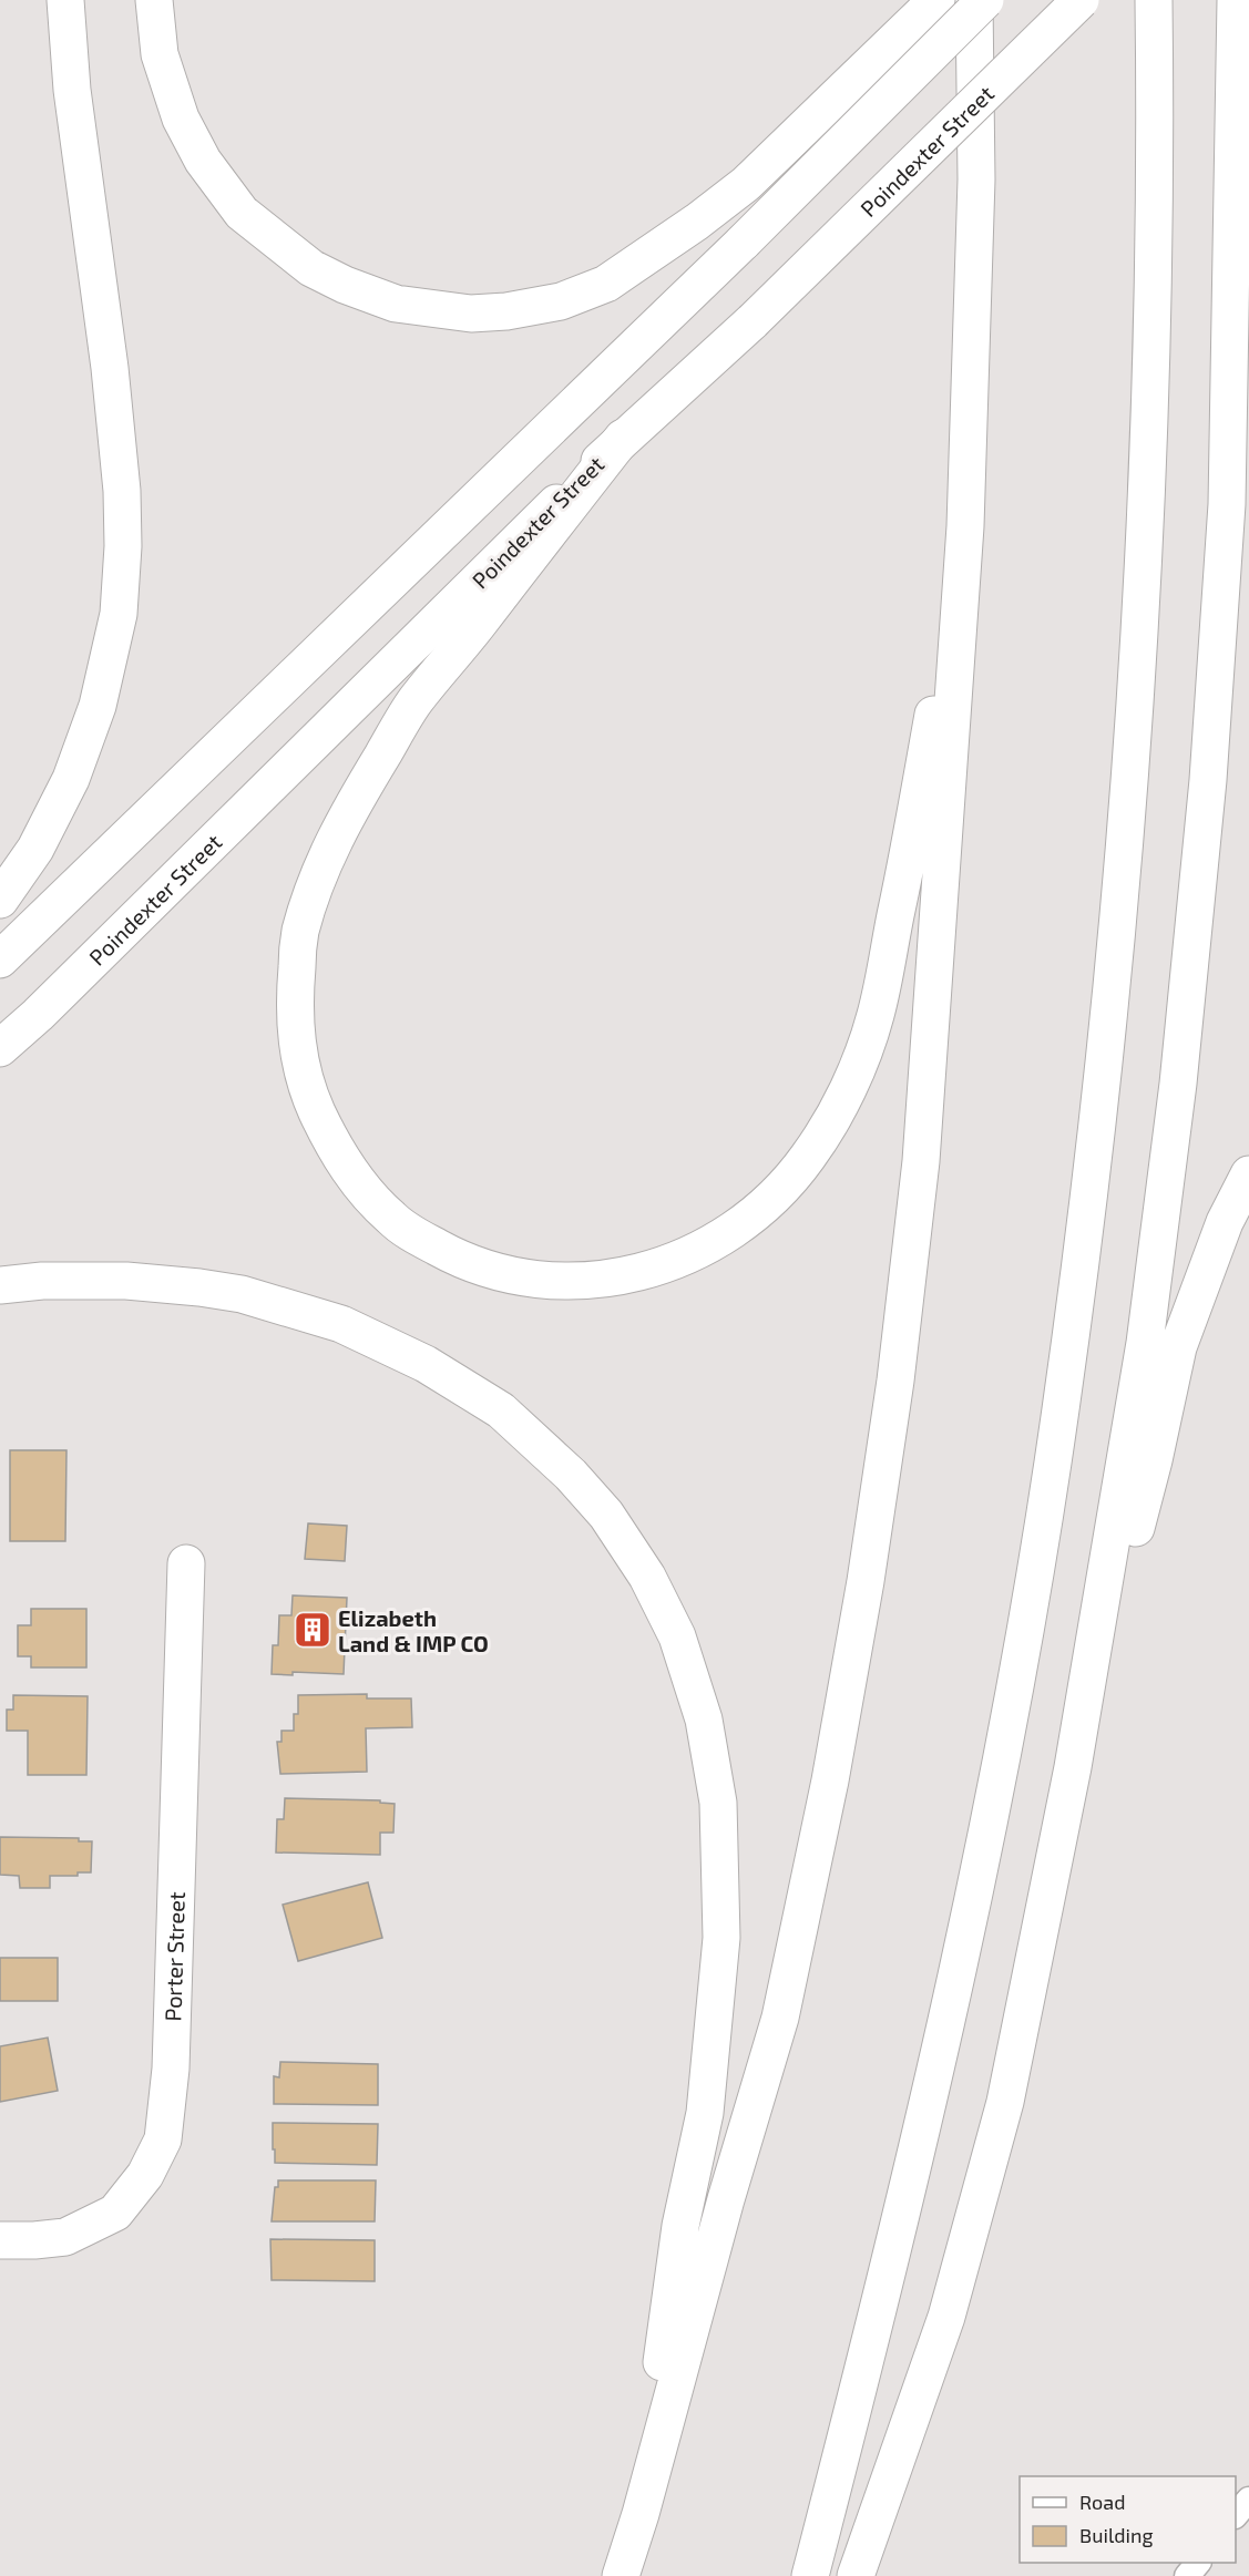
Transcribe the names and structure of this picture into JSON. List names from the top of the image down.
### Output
{
  "streets": {
    "main road": ["Poindexter Street", "Porter Street"]
  },
  "places": {
    "building": ["Elizabeth Land & IMP CO"]
  },
  "legend": ["Road", "Building"]
}
